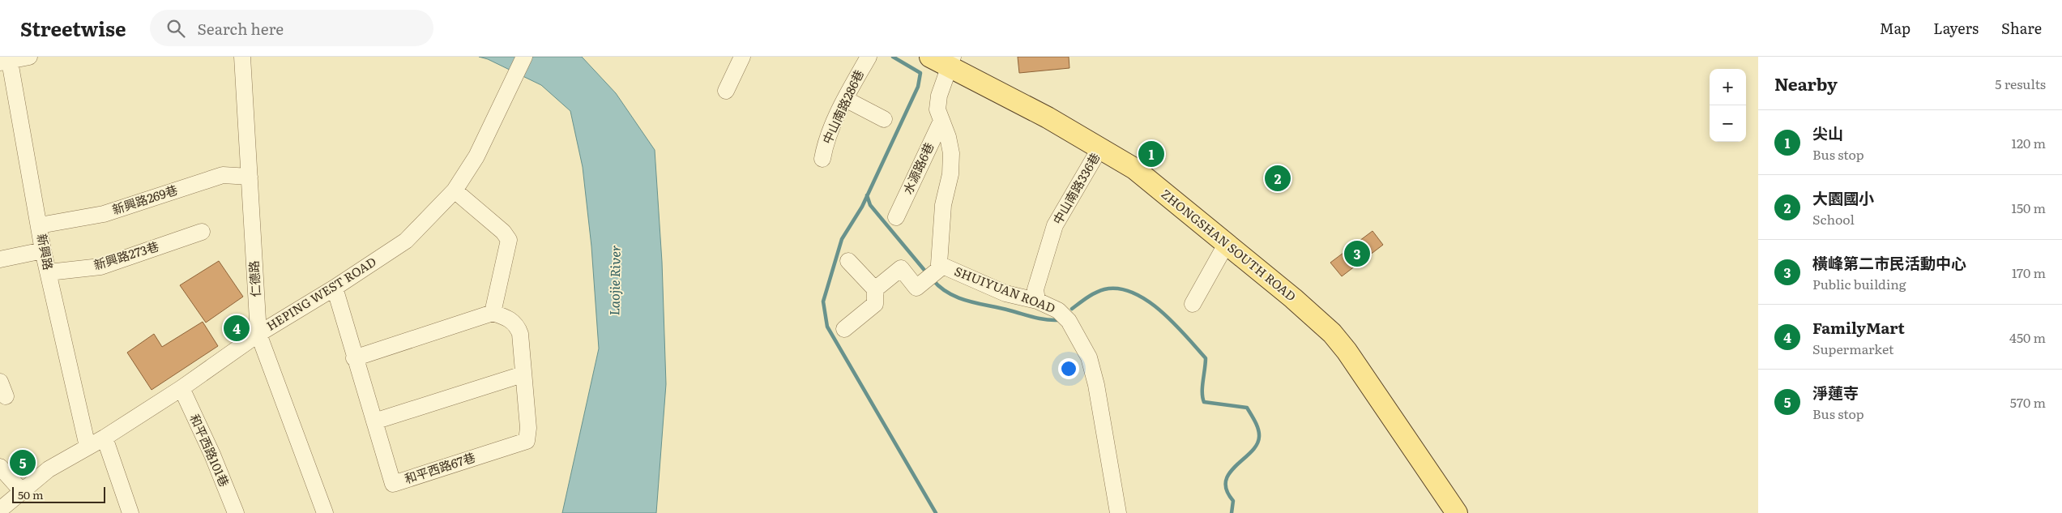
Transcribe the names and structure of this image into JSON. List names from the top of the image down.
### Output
{
  "streets": {
    "main road": ["ZHONGSHAN SOUTH ROAD"],
    "street": [
      "中山南路286巷",
      "水源路6巷",
      "中山南路336巷",
      "新興路269巷",
      "新興路",
      "新興路273巷",
      "仁德路",
      "SHUIYUAN ROAD",
      "HEPING WEST ROAD",
      "和平西路101巷",
      "和平西路67巷"
    ]
  },
  "crossings": [
    ["水源路6巷", "SHUIYUAN ROAD"],
    ["中山南路336巷", "ZHONGSHAN SOUTH ROAD"],
    ["中山南路336巷", "SHUIYUAN ROAD"],
    ["新興路269巷", "新興路"],
    ["新興路269巷", "仁德路"],
    ["ZHONGSHAN SOUTH ROAD", "SHUIYUAN ROAD"],
    ["新興路", "新興路273巷"],
    ["新興路", "HEPING WEST ROAD"],
    ["仁德路", "HEPING WEST ROAD"],
    ["HEPING WEST ROAD", "和平西路101巷"],
    ["HEPING WEST ROAD", "和平西路67巷"]
  ],
  "water": ["Laojie River"],
  "scale_bar": "50 m",
  "page": {
    "header": "Streetwise",
    "search": "Search here",
    "nav": ["Map", "Layers", "Share"],
    "heading": ["Nearby", "5 results"],
    "map_buttons": ["+", "−"],
    "list": [
      {
        "mark": "1",
        "name": "尖山",
        "note": "Bus stop",
        "value": "120 m"
      },
      {
        "mark": "2",
        "name": "大園國小",
        "note": "School",
        "value": "150 m"
      },
      {
        "mark": "3",
        "name": "橫峰第二市民活動中心",
        "note": "Public building",
        "value": "170 m"
      },
      {
        "mark": "4",
        "name": "FamilyMart",
        "note": "Supermarket",
        "value": "450 m"
      },
      {
        "mark": "5",
        "name": "淨蓮寺",
        "note": "Bus stop",
        "value": "570 m"
      }
    ],
    "pins": [
      "1",
      "2",
      "3",
      "4",
      "5"
    ],
    "scale": "50 m"
  }
}
